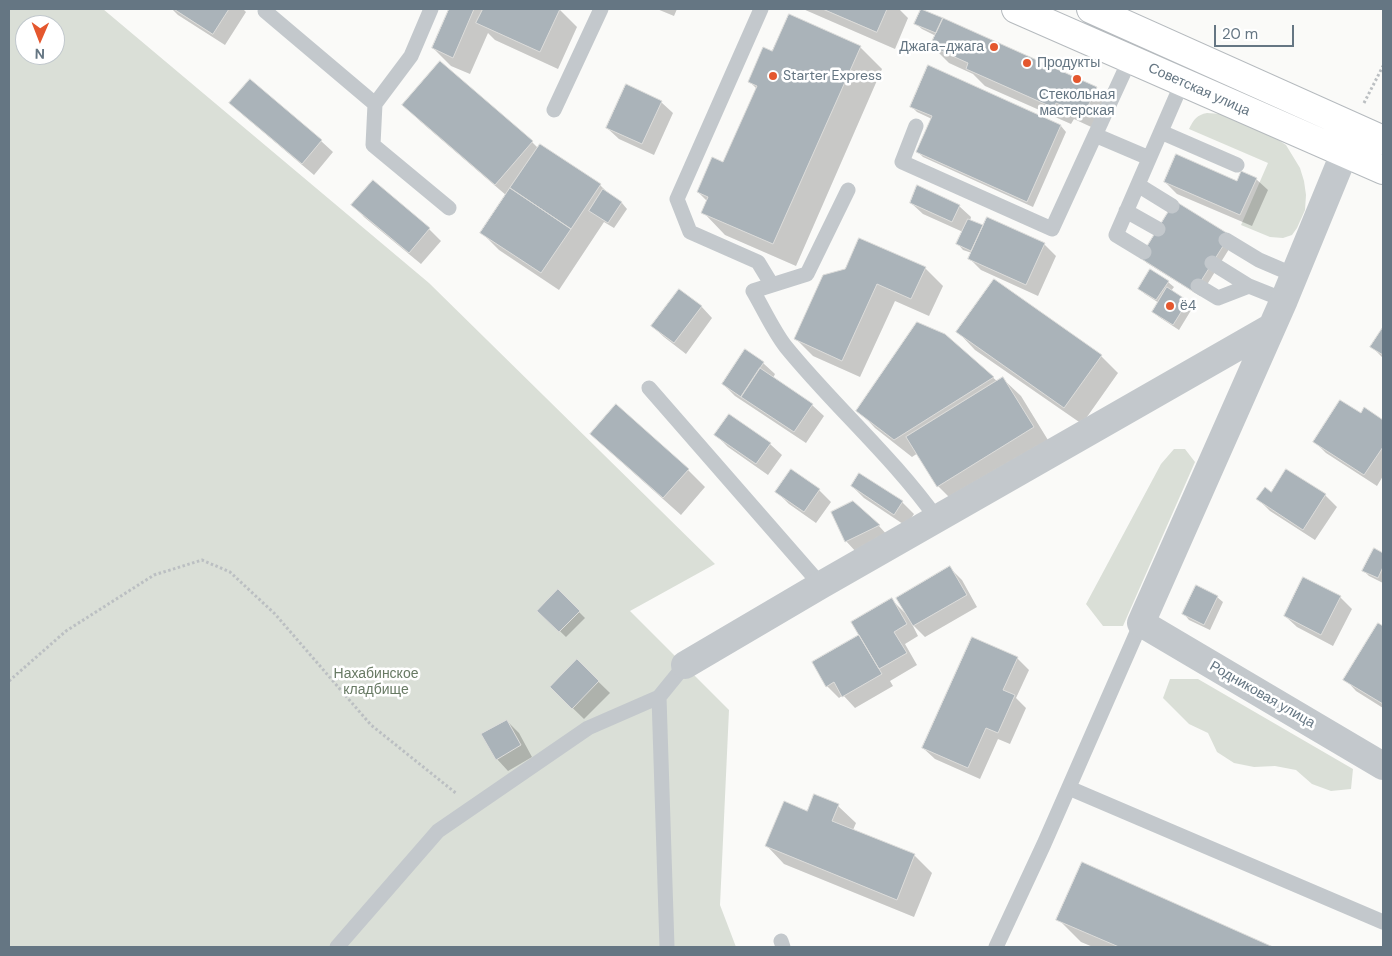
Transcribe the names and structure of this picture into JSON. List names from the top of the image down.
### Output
{
  "streets": {
    "main road": ["Советская улица"],
    "street": ["Родниковая улица"]
  },
  "parks": ["Нахабинское кладбище"],
  "places": [
    "Джага-джага",
    "Продукты",
    "Starter Express",
    "Стекольная мастерская",
    "ё4"
  ],
  "scale_bar": "20 m",
  "north": "bottom"
}
